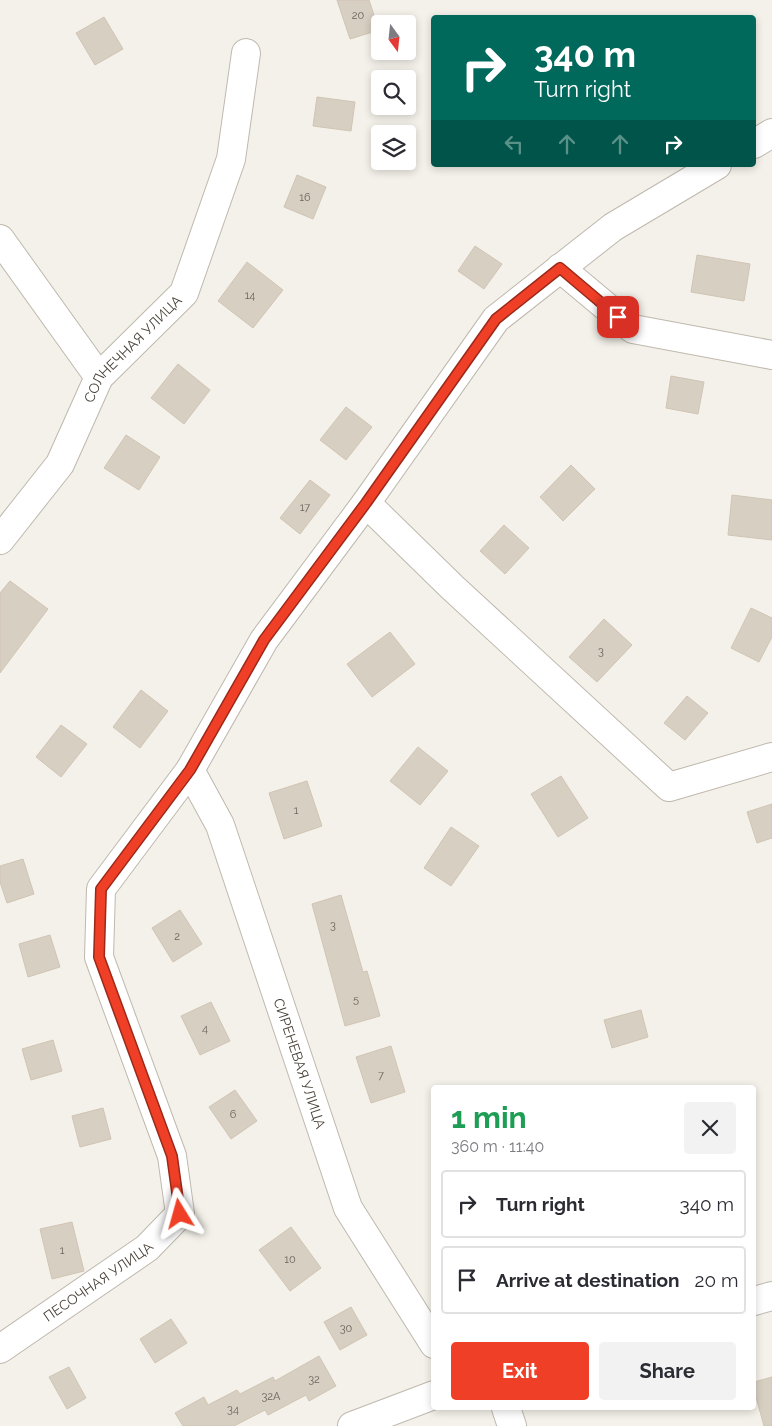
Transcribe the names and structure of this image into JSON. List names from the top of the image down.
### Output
{
  "streets": {
    "street": ["СОЛНЕЧНАЯ УЛИЦА", "СИРЕНЕВАЯ УЛИЦА", "ПЕСОЧНАЯ УЛИЦА"]
  },
  "crossings": [
    ["СИРЕНЕВАЯ УЛИЦА", "ПЕСОЧНАЯ УЛИЦА"]
  ],
  "house_numbers": [
    "20",
    "16",
    "14",
    "17",
    "3",
    "1",
    "3",
    "2",
    "5",
    "4",
    "7",
    "6",
    "1",
    "10",
    "30",
    "32",
    "32А",
    "34"
  ],
  "north": "bottom",
  "page": {
    "turn": ["340 m", "Turn right"],
    "heading": ["1 min", "360 m · 11:40"],
    "list": [
      {
        "name": "Turn right",
        "value": "340 m"
      },
      {
        "name": "Arrive at destination",
        "value": "20 m"
      }
    ],
    "buttons": ["Exit", "Share"]
  }
}
